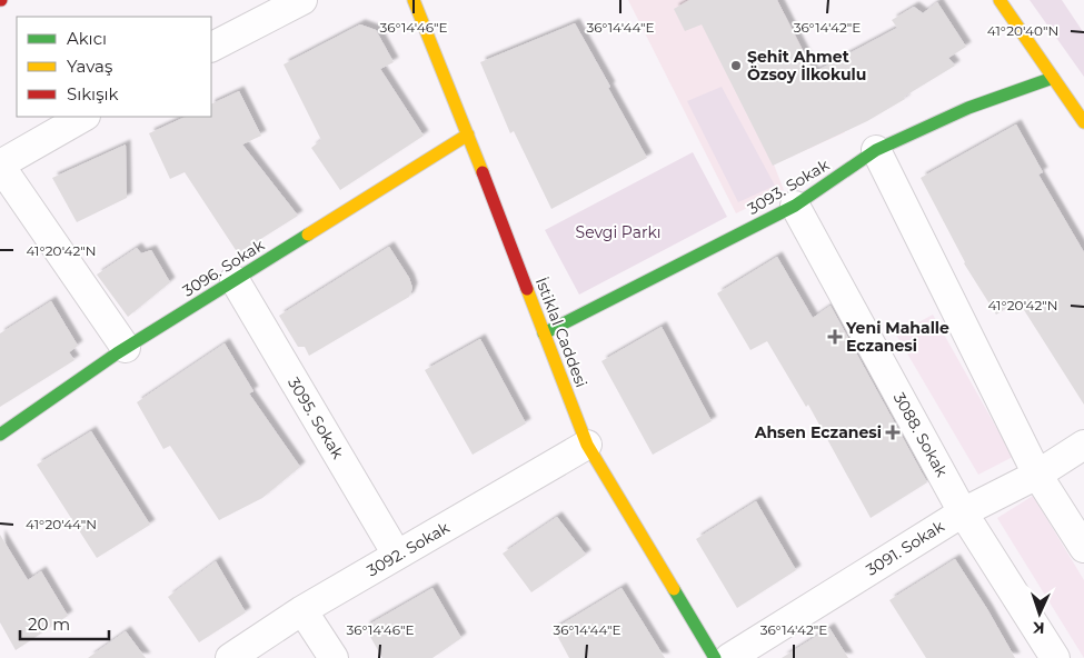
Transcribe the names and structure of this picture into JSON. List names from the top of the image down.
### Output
{
  "streets": {
    "street": [
      "3093. Sokak",
      "3096. Sokak",
      "İstiklal Caddesi",
      "3095. Sokak",
      "3088. Sokak",
      "3091. Sokak",
      "3092. Sokak"
    ]
  },
  "crossings": [
    ["3093. Sokak", "İstiklal Caddesi"],
    ["3093. Sokak", "3088. Sokak"],
    ["3096. Sokak", "İstiklal Caddesi"],
    ["3096. Sokak", "3095. Sokak"],
    ["İstiklal Caddesi", "3092. Sokak"],
    ["3095. Sokak", "3092. Sokak"],
    ["3088. Sokak", "3091. Sokak"]
  ],
  "parks": ["Sevgi Parkı"],
  "places": {
    "other": ["Şehit Ahmet Özsoy İlkokulu"],
    "health": ["Yeni Mahalle Eczanesi", "Ahsen Eczanesi"]
  },
  "legend": ["Akıcı", "Yavaş", "Sıkışık"],
  "scale_bar": "20 m",
  "north": "bottom",
  "coordinates": [
    "36°14'46\"E",
    "36°14'44\"E",
    "36°14'42\"E",
    "41°20'40\"N",
    "41°20'42\"N",
    "41°20'44\"N"
  ]
}
